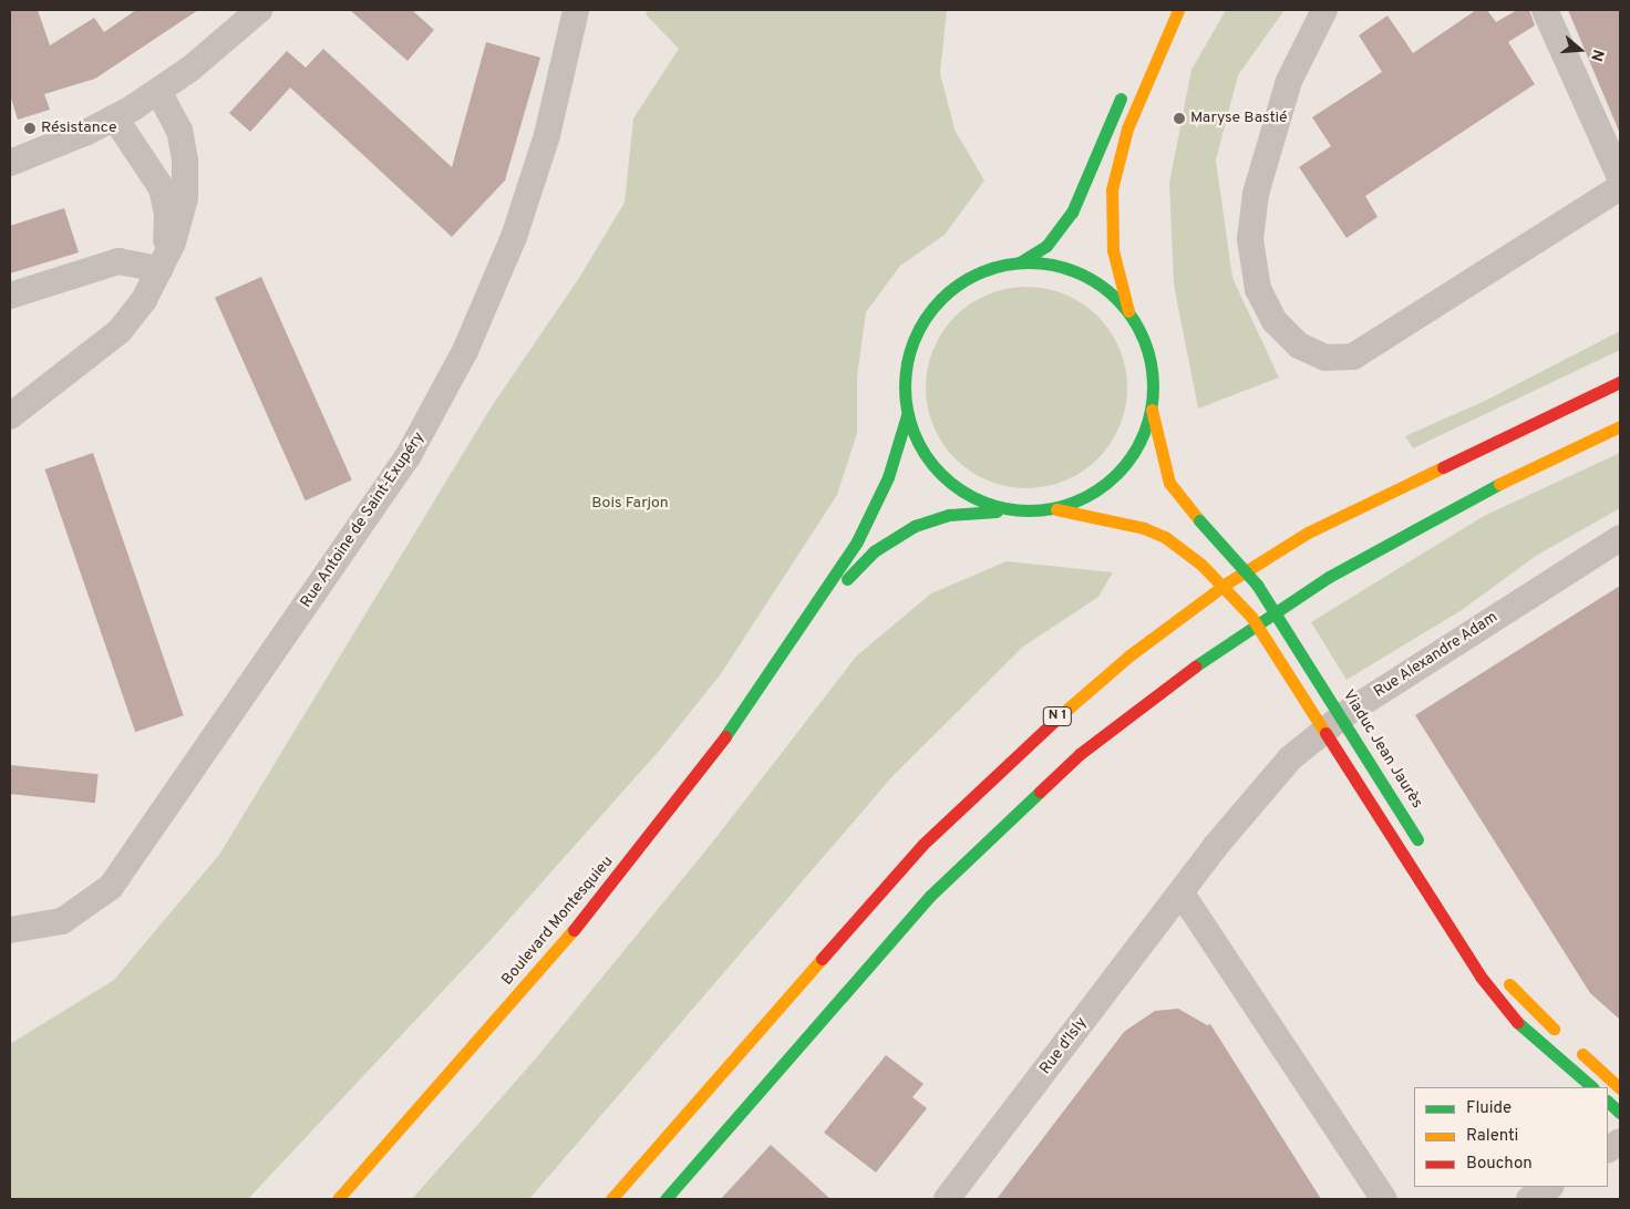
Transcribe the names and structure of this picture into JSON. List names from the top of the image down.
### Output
{
  "streets": {
    "main road": ["N 1", "Viaduc Jean Jaurès", "Boulevard Montesquieu"],
    "street": ["Rue Antoine de Saint-Exupéry", "Rue Alexandre Adam", "Rue d'Isly"]
  },
  "crossings": [
    ["Rue Alexandre Adam", "Rue d'Isly"]
  ],
  "parks": ["Bois Farjon"],
  "places": ["Maryse Bastié", "Résistance"],
  "legend": ["Fluide", "Ralenti", "Bouchon"],
  "north": "right"
}
